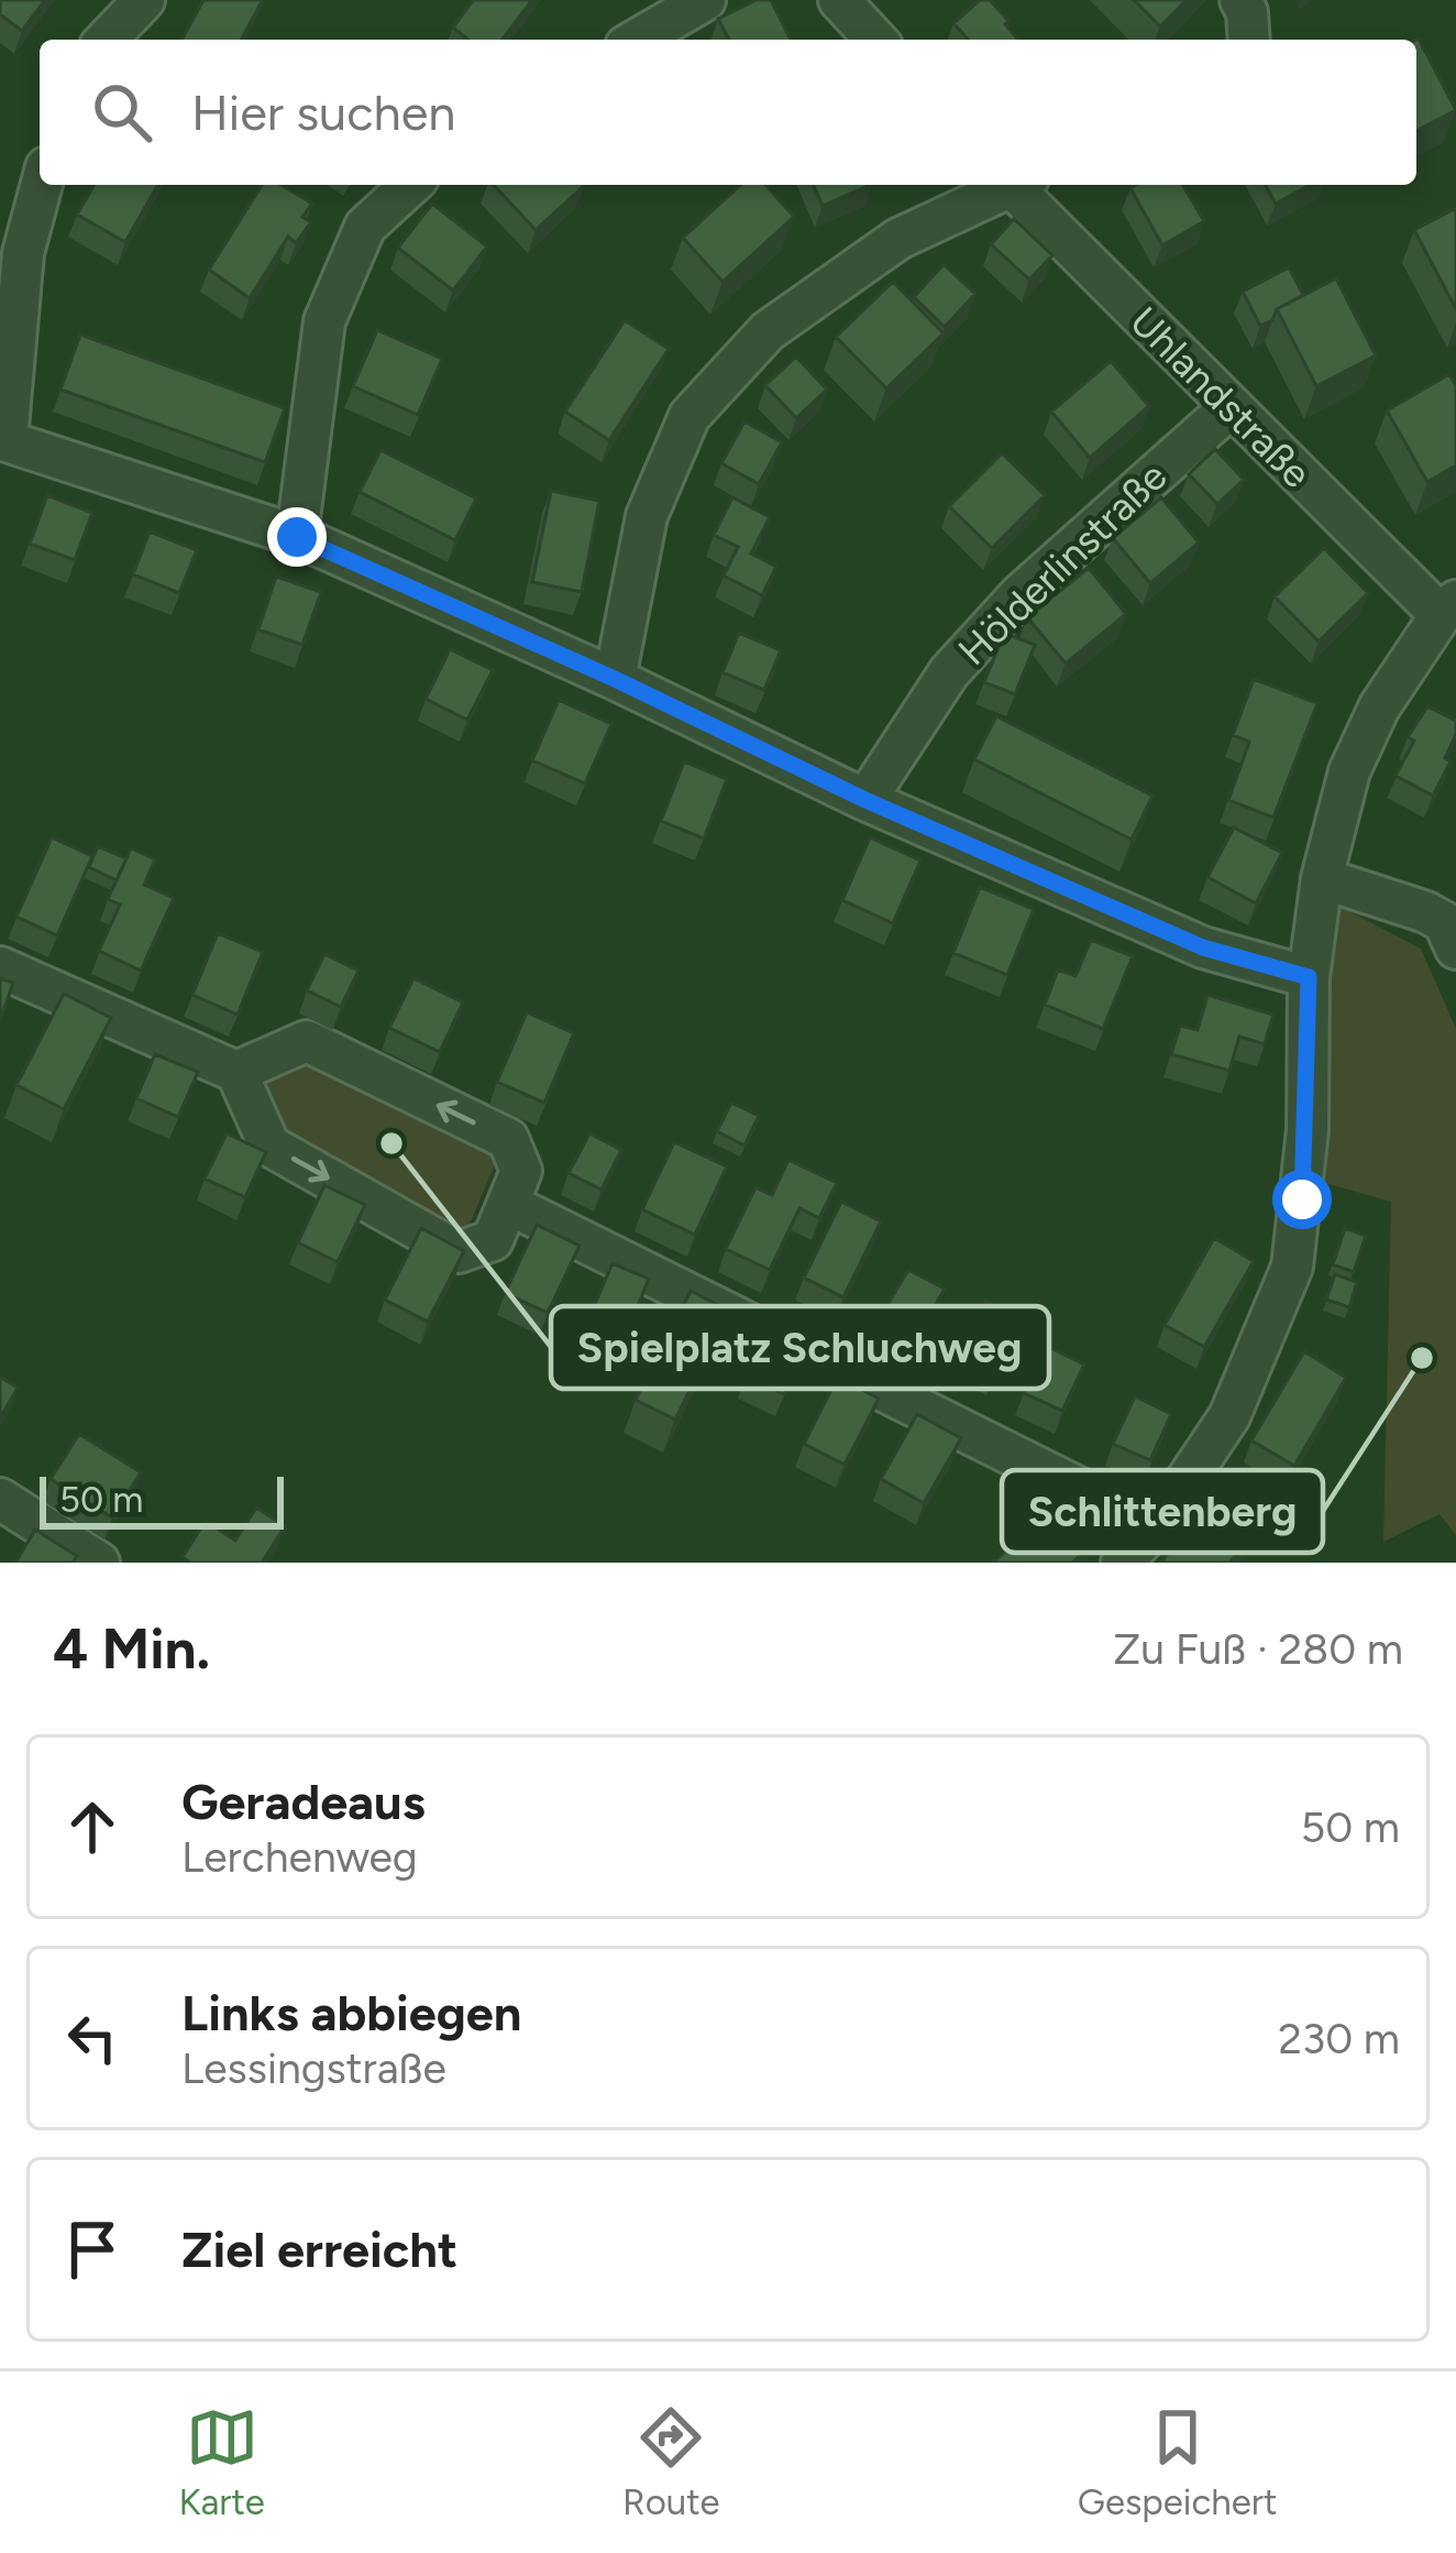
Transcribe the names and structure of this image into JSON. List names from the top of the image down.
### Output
{
  "streets": {
    "street": ["Uhlandstraße", "Hölderlinstraße"]
  },
  "crossings": [
    ["Uhlandstraße", "Hölderlinstraße"]
  ],
  "places": ["Spielplatz Schluchweg", "Schlittenberg"],
  "scale_bar": "50 m",
  "page": {
    "search": "Hier suchen",
    "scale": "50 m",
    "heading": ["4 Min.", "Zu Fuß · 280 m"],
    "list": [
      ["Geradeaus", "Lerchenweg", "50 m"],
      ["Links abbiegen", "Lessingstraße", "230 m"],
      "Ziel erreicht"
    ],
    "nav": ["Karte", "Route", "Gespeichert"]
  }
}
